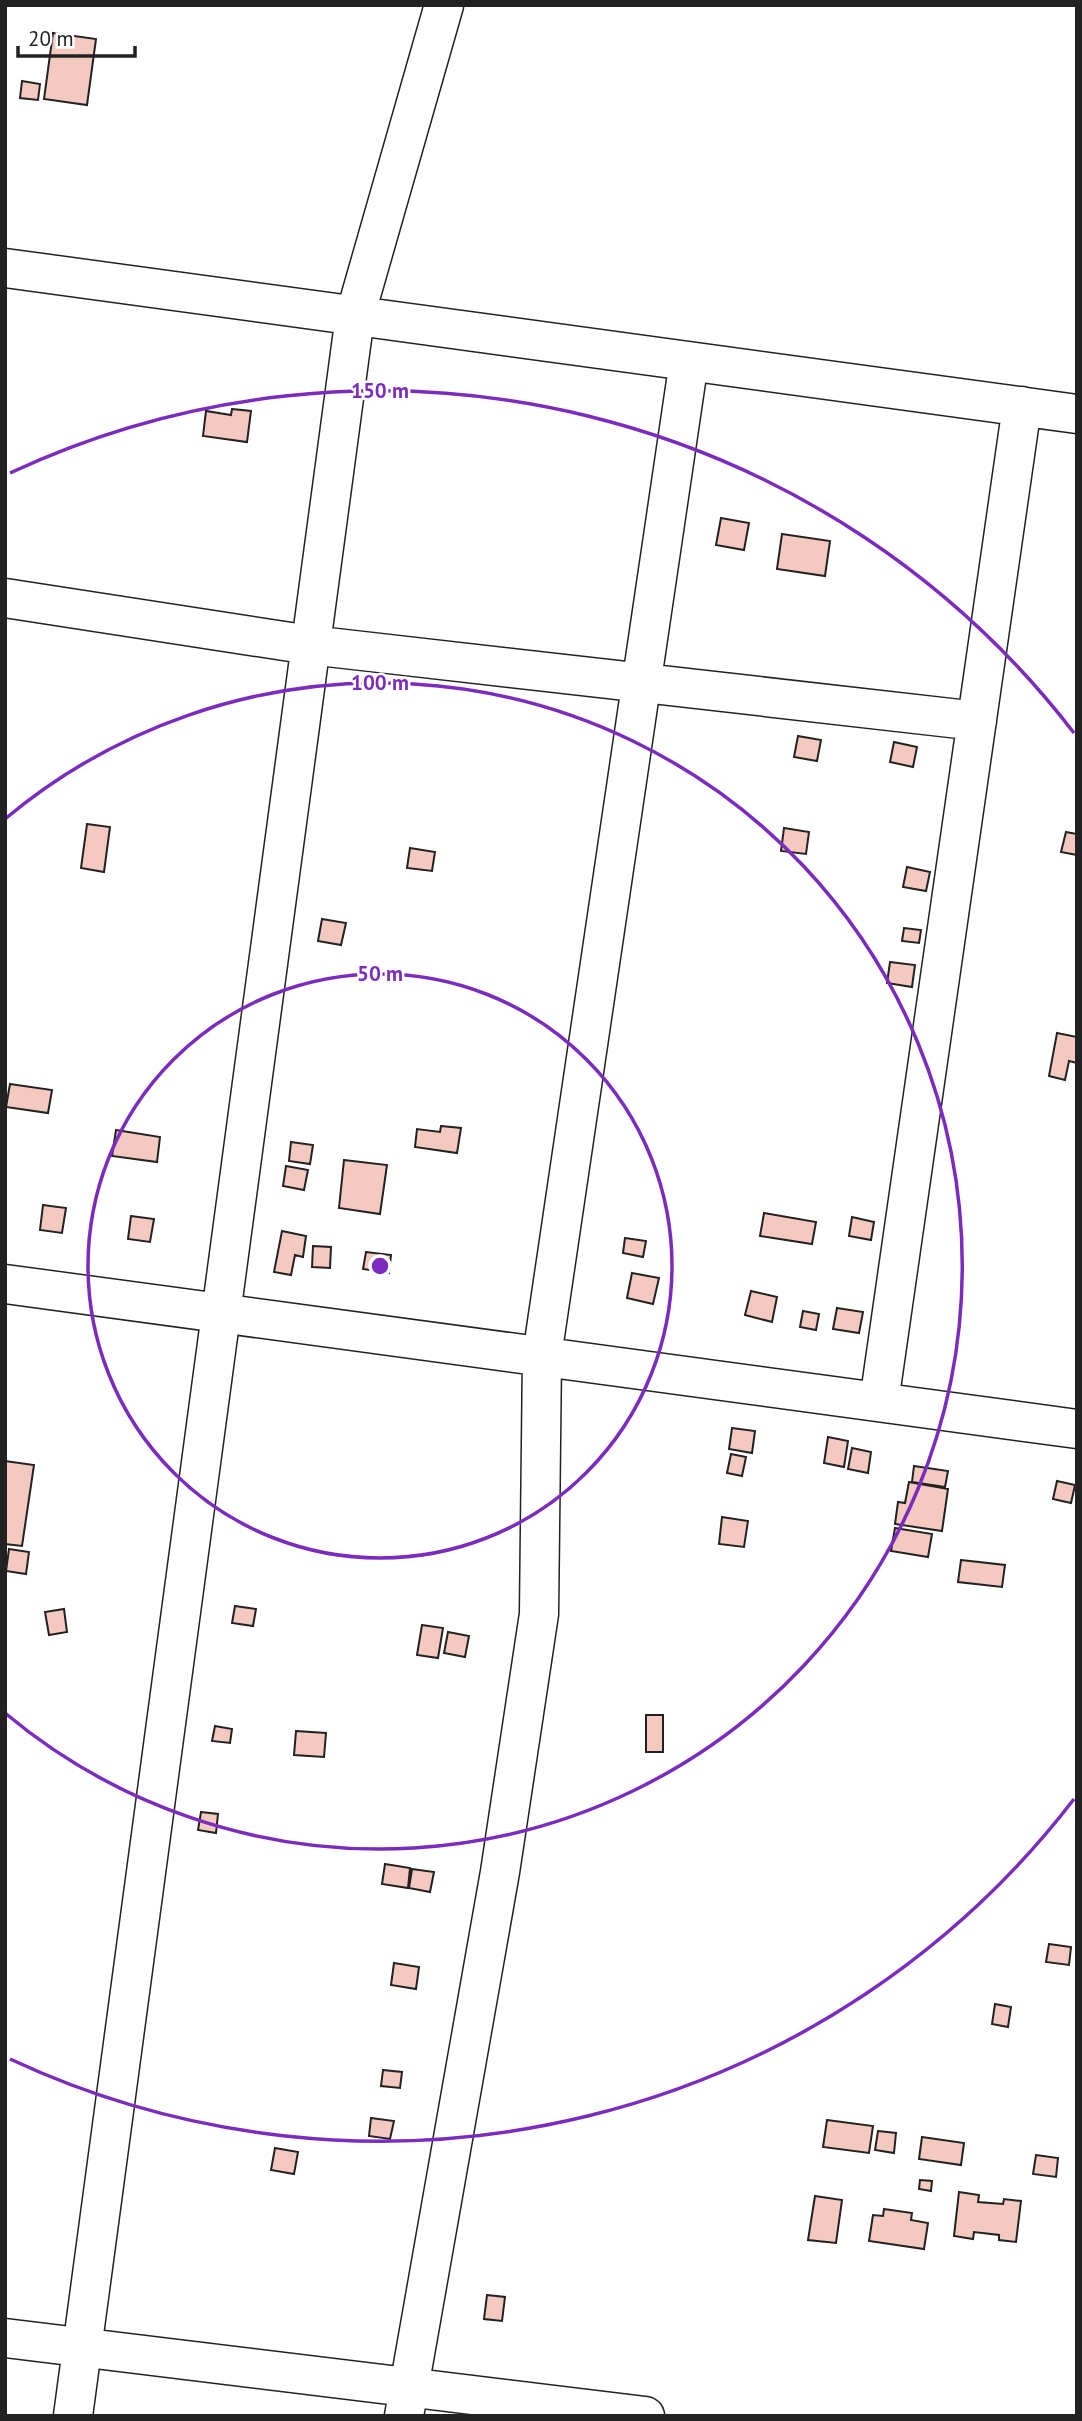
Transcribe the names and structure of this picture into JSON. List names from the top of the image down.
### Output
{
  "scale_bar": "20 m",
  "rings": ["150 m", "100 m", "50 m"]
}
